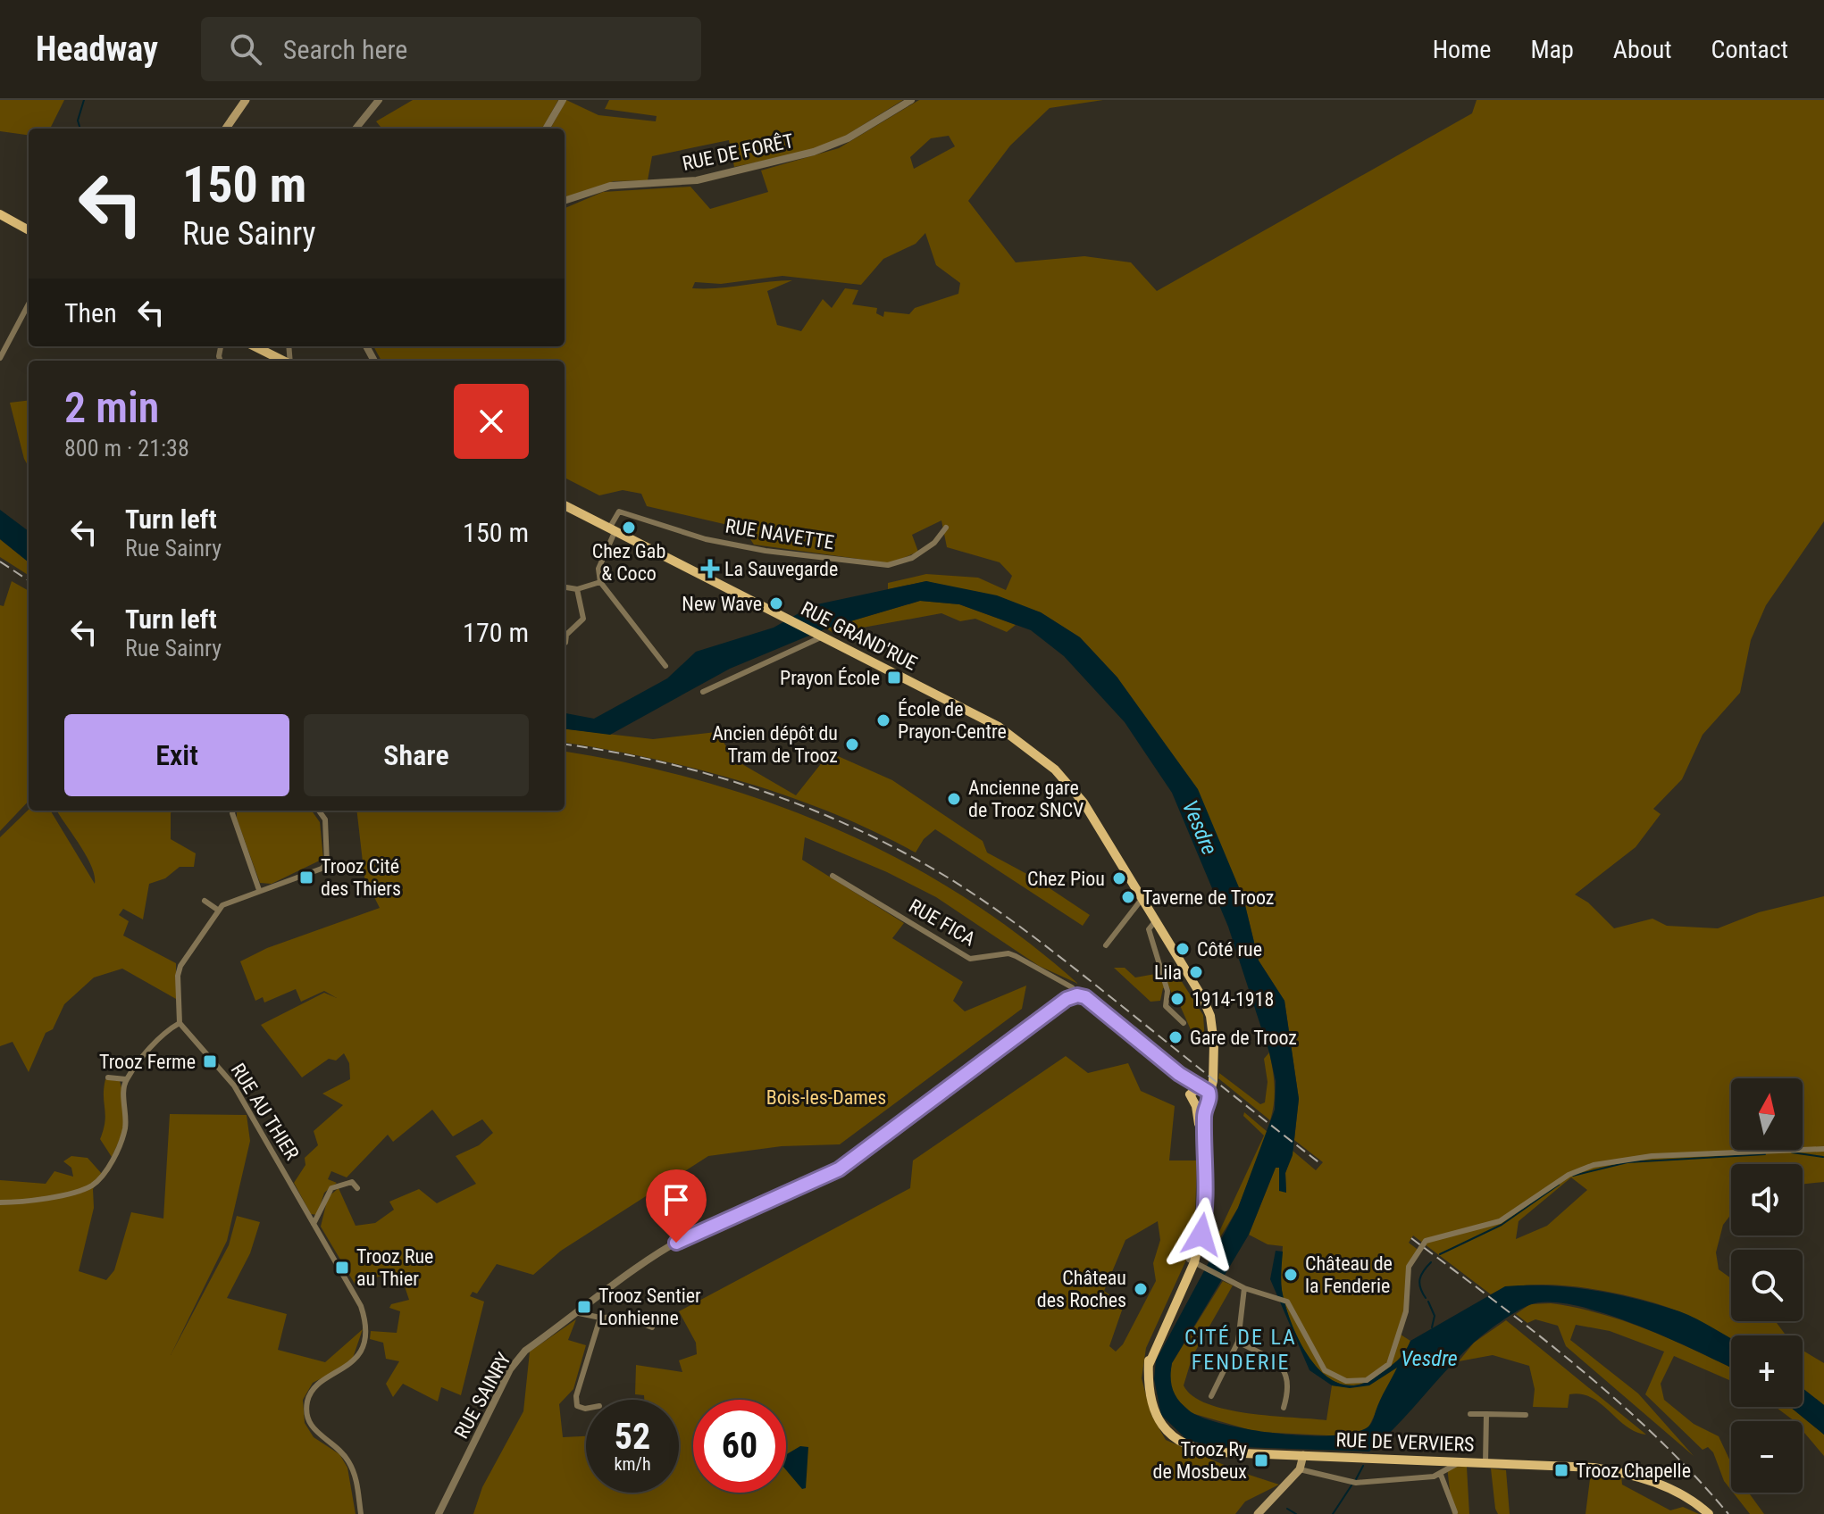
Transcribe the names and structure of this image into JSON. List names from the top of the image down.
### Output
{
  "streets": {
    "main road": ["RUE GRAND'RUE", "RUE DE VERVIERS"],
    "street": [
      "RUE DE FORÊT",
      "RUE NAVETTE",
      "RUE FICA",
      "RUE AU THIER",
      "RUE SAINRY"
    ]
  },
  "crossings": [
    ["RUE NAVETTE", "RUE GRAND'RUE"],
    ["RUE GRAND'RUE", "RUE DE VERVIERS"],
    ["RUE FICA", "RUE SAINRY"]
  ],
  "districts": ["CITÉ DE LA FENDERIE"],
  "water": ["Vesdre"],
  "parks": ["Bois-les-Dames"],
  "places": {
    "other": [
      "Chez Gab & Coco",
      "New Wave",
      "École de Prayon-Centre",
      "Ancien dépôt du Tram de Trooz",
      "Ancienne gare de Trooz SNCV",
      "Chez Piou",
      "Taverne de Trooz",
      "Côté rue",
      "Lila",
      "1914-1918",
      "Gare de Trooz",
      "Château de la Fenderie",
      "Château des Roches"
    ],
    "health": ["La Sauvegarde"],
    "transit": [
      "Prayon École",
      "Trooz Cité des Thiers",
      "Trooz Ferme",
      "Trooz Rue au Thier",
      "Trooz Sentier Lonhienne",
      "Trooz Ry de Mosbeux",
      "Trooz Chapelle"
    ]
  },
  "north": "top",
  "page": {
    "header": "Headway",
    "search": "Search here",
    "nav": [
      "Home",
      "Map",
      "About",
      "Contact"
    ],
    "turn": ["150 m", "Rue Sainry"],
    "then": "Then",
    "heading": ["2 min", "800 m · 21:38"],
    "list": [
      {
        "name": "Turn left",
        "note": "Rue Sainry",
        "value": "150 m"
      },
      {
        "name": "Turn left",
        "note": "Rue Sainry",
        "value": "170 m"
      }
    ],
    "buttons": ["Exit", "Share"],
    "map_buttons": ["+", "−"],
    "speed": "52 km/h",
    "limit": "60"
  }
}
